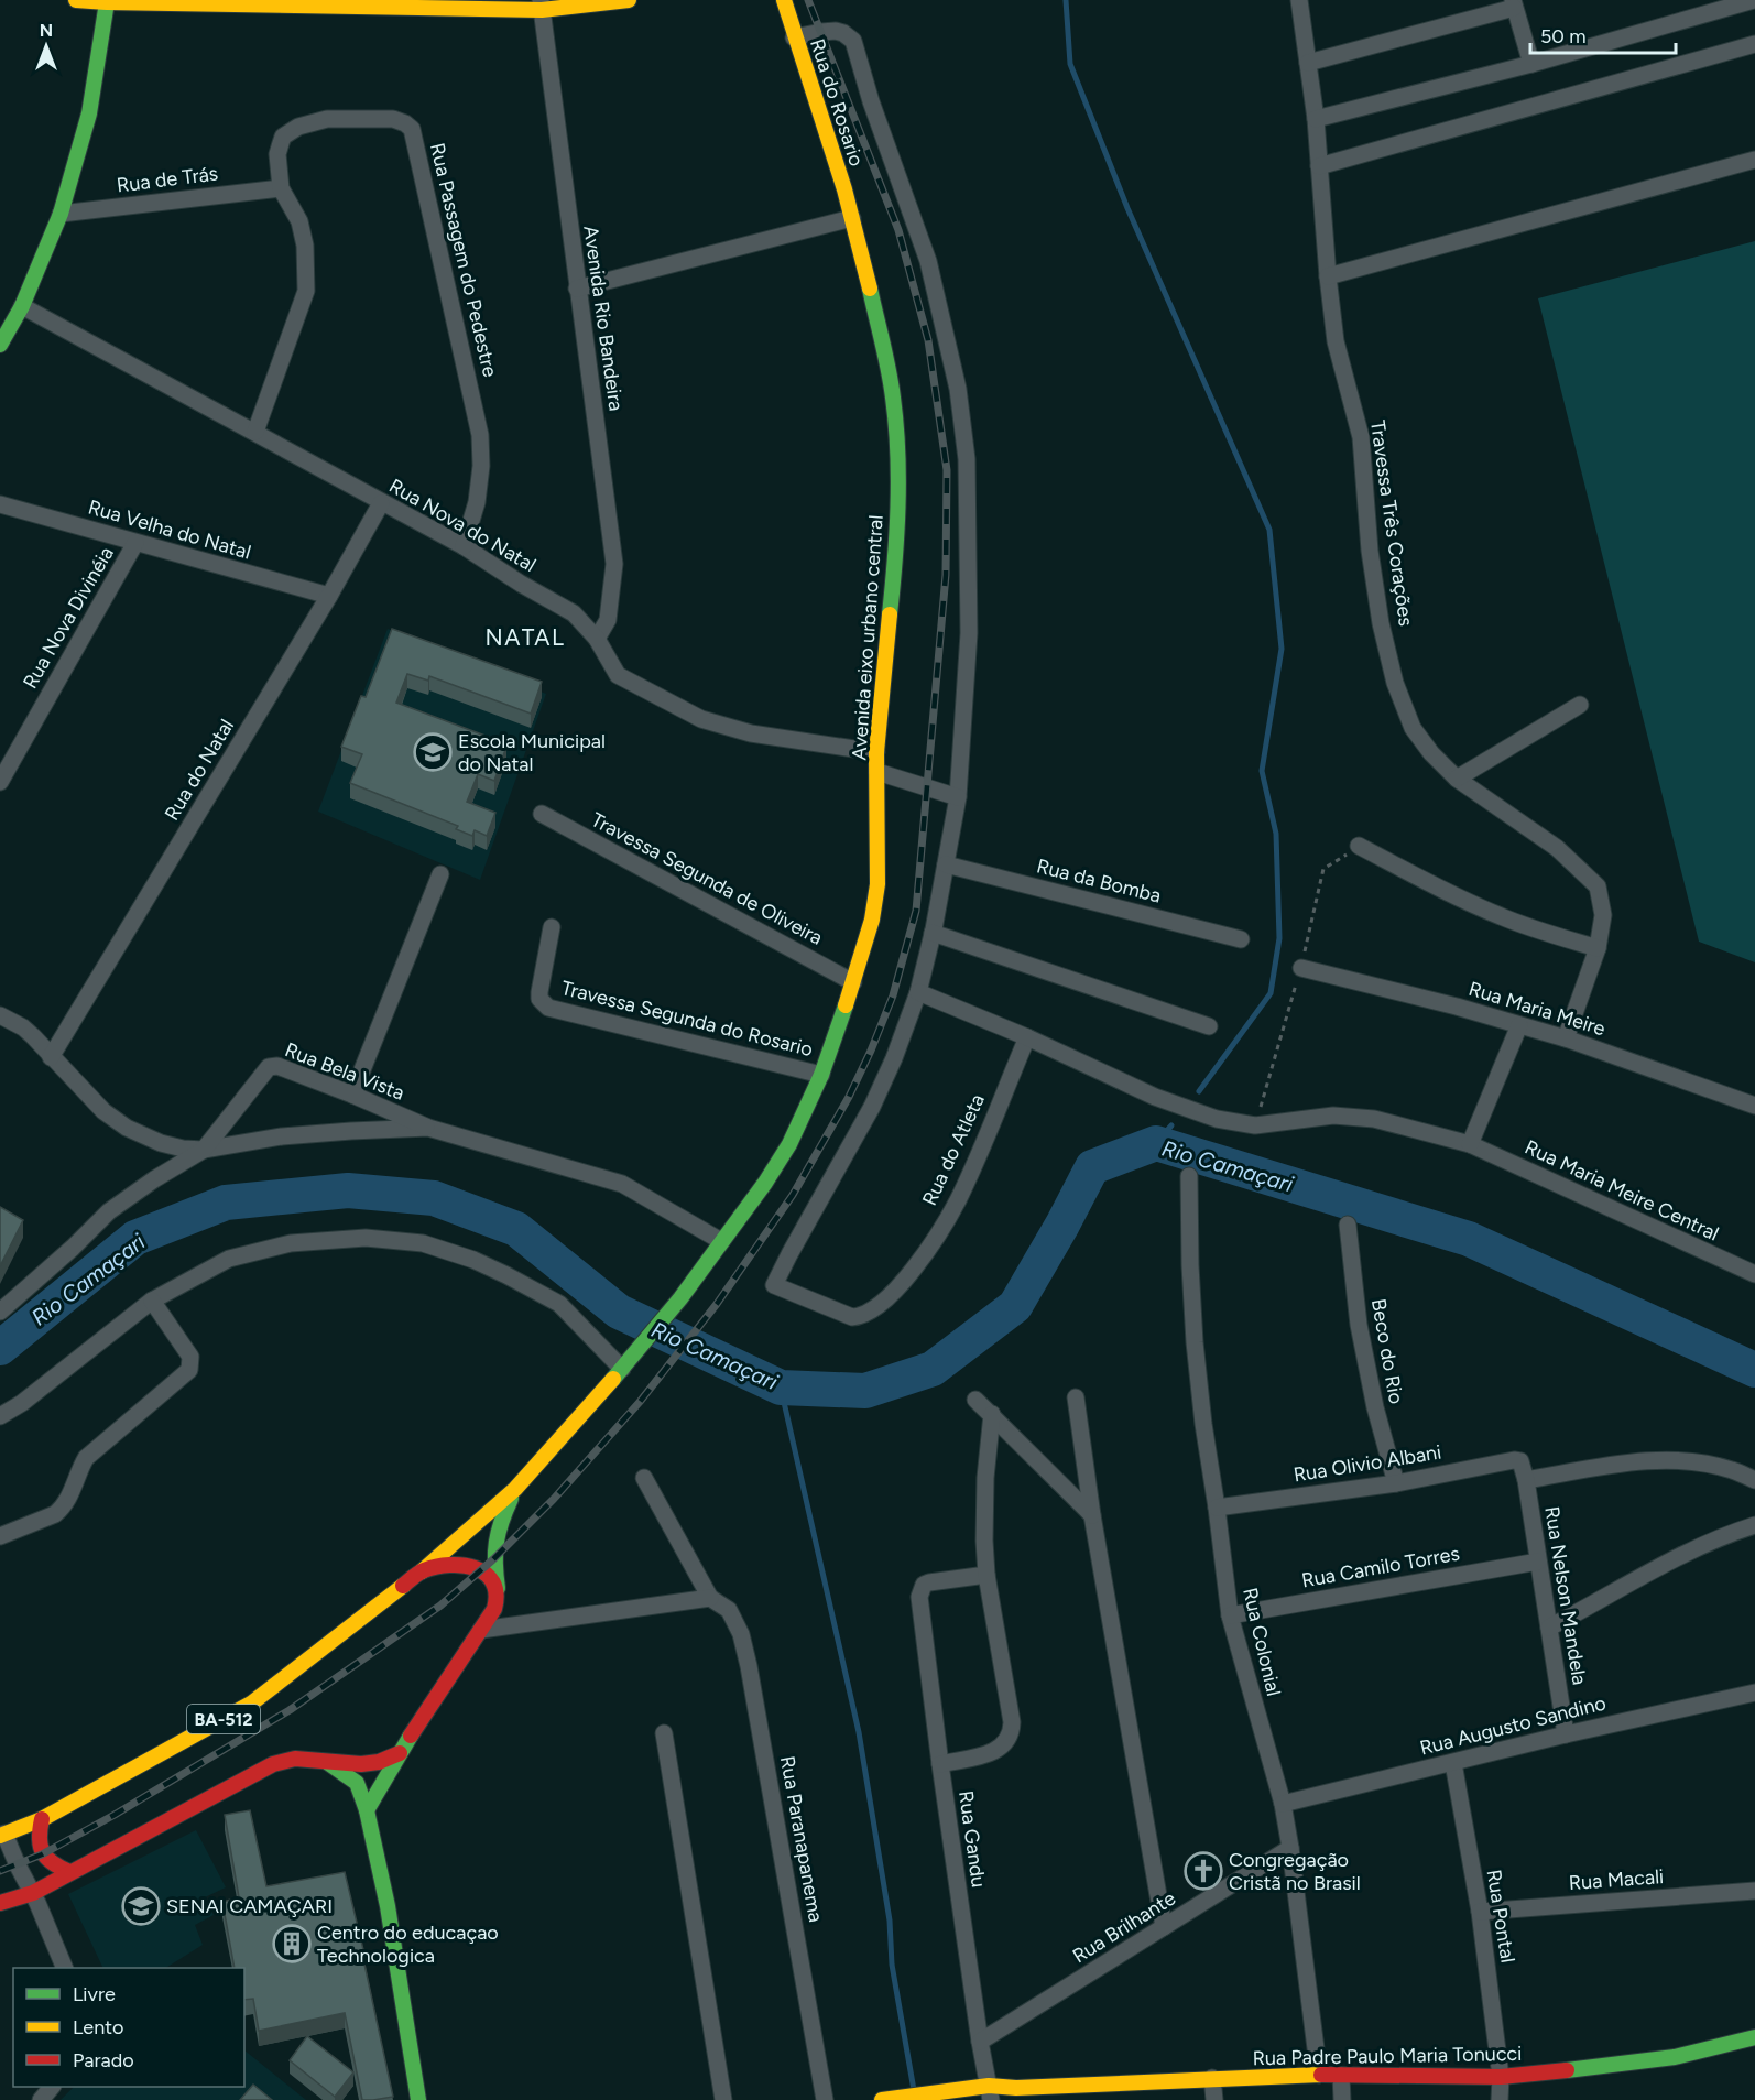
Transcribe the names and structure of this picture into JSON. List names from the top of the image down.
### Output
{
  "streets": {
    "street": [
      "Rua do Rosario",
      "Rua de Trás",
      "Rua Passagem do Pedestre",
      "Avenida Rio Bandeira",
      "Travessa Três Corações",
      "Rua Nova do Natal",
      "Rua Velha do Natal",
      "Rua Nova Divinéia",
      "Avenida eixo urbano central",
      "Rua do Natal",
      "Travessa Segunda de Oliveira",
      "Rua da Bomba",
      "Rua Maria Meire",
      "Travessa Segunda do Rosario",
      "Rua Bela Vista",
      "Rua do Atleta",
      "Rua Maria Meire Central",
      "Beco do Rio",
      "Rua Olivio Albani",
      "Rua Camilo Torres",
      "Rua Nelson Mandela",
      "Rua Colonial",
      "BA-512",
      "Rua Augusto Sandino",
      "Rua Paranapanema",
      "Rua Gandu",
      "Rua Macali",
      "Rua Pontal",
      "Rua Brilhante",
      "Rua Padre Paulo Maria Tonucci"
    ]
  },
  "crossings": [
    ["Rua do Rosario", "Avenida eixo urbano central"],
    ["Rua de Trás", "Rua Passagem do Pedestre"],
    ["Rua Passagem do Pedestre", "Rua Nova do Natal"],
    ["Avenida Rio Bandeira", "Rua Nova do Natal"],
    ["Travessa Três Corações", "Rua Maria Meire"],
    ["Rua Nova do Natal", "Avenida eixo urbano central"],
    ["Rua Nova do Natal", "Rua do Natal"],
    ["Rua Velha do Natal", "Rua Nova Divinéia"],
    ["Rua Velha do Natal", "Rua do Natal"],
    ["Avenida eixo urbano central", "Travessa Segunda de Oliveira"],
    ["Rua do Atleta", "Rua Maria Meire Central"],
    ["Beco do Rio", "Rua Olivio Albani"],
    ["Rua Olivio Albani", "Rua Nelson Mandela"],
    ["Rua Olivio Albani", "Rua Colonial"],
    ["Rua Camilo Torres", "Rua Nelson Mandela"],
    ["Rua Camilo Torres", "Rua Colonial"],
    ["Rua Nelson Mandela", "Rua Augusto Sandino"],
    ["Rua Colonial", "Rua Augusto Sandino"],
    ["Rua Colonial", "Rua Brilhante"],
    ["Rua Colonial", "Rua Padre Paulo Maria Tonucci"],
    ["Rua Augusto Sandino", "Rua Pontal"],
    ["Rua Gandu", "Rua Brilhante"],
    ["Rua Gandu", "Rua Padre Paulo Maria Tonucci"],
    ["Rua Macali", "Rua Pontal"],
    ["Rua Pontal", "Rua Padre Paulo Maria Tonucci"]
  ],
  "districts": ["NATAL"],
  "water": ["Rio Camaçari"],
  "places": {
    "school or university": ["Escola Municipal do Natal", "SENAI CAMAÇARI"],
    "church": ["Congregação Cristã no Brasil"],
    "building": ["Centro do educaçao Technologica"]
  },
  "legend": ["Livre", "Lento", "Parado"],
  "scale_bar": "50 m",
  "north": "top"
}
